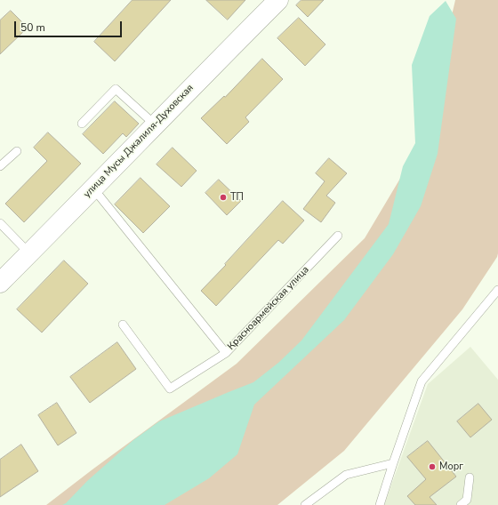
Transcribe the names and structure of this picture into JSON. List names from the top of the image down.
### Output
{
  "streets": {
    "street": ["улица Мусы Джалиля-Духовская"],
    "lane": ["Красноармейская улица"]
  },
  "places": ["ТП", "Морг"],
  "scale_bar": "50 m"
}
